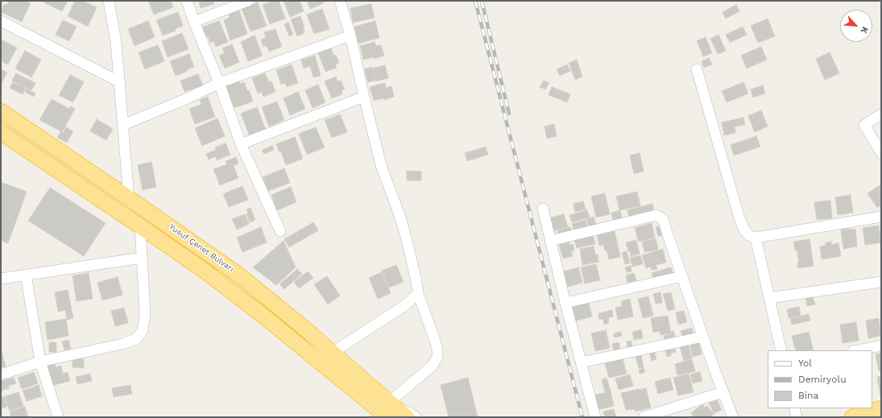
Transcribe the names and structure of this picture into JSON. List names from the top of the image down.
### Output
{
  "streets": {
    "highway": ["Yusuf Çenet Bulvarı"]
  },
  "legend": ["Yol", "Demiryolu", "Bina"],
  "north": "bottom right"
}
